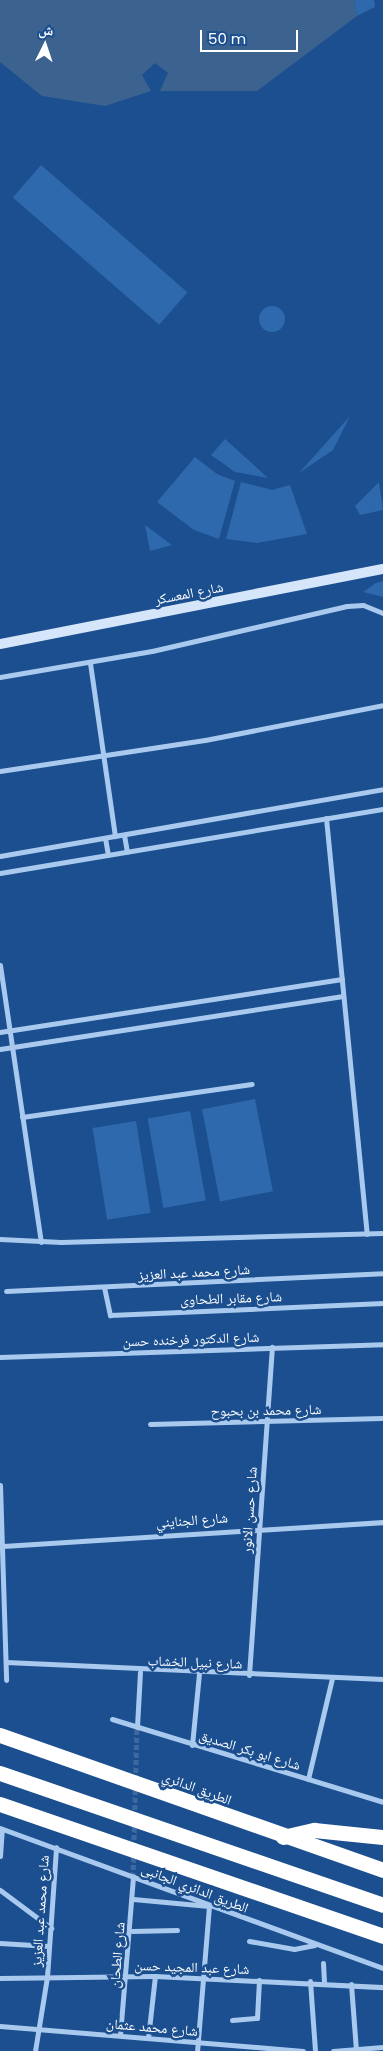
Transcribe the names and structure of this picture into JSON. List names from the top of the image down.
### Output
{
  "streets": {
    "highway": ["الطريق الدائري"],
    "street": [
      "شارع المعسكر",
      "شارع محمد عبد العزيز",
      "شارع مقابر الطحاوى",
      "شارع الدكتور فرخنده حسن",
      "شارع محمد بن بحبوح",
      "شارع حسن الانور",
      "شارع الجنايني",
      "شارع نبيل الخشاب",
      "شارع ابو بكر الصديق",
      "الطريق الدائري الجانبى",
      "شارع الطحان",
      "شارع عبد المجيد حسن",
      "شارع محمد عثمان"
    ]
  },
  "crossings": [
    ["شارع محمد عبد العزيز", "شارع مقابر الطحاوى"],
    ["شارع محمد عبد العزيز", "الطريق الدائري الجانبى"],
    ["شارع محمد عبد العزيز", "شارع عبد المجيد حسن"],
    ["شارع محمد عبد العزيز", "شارع محمد عثمان"],
    ["شارع الدكتور فرخنده حسن", "شارع حسن الانور"],
    ["شارع محمد بن بحبوح", "شارع حسن الانور"],
    ["شارع حسن الانور", "شارع الجنايني"],
    ["شارع حسن الانور", "شارع نبيل الخشاب"],
    ["الطريق الدائري الجانبى", "شارع الطحان"],
    ["شارع الطحان", "شارع عبد المجيد حسن"],
    ["شارع الطحان", "شارع محمد عثمان"]
  ],
  "scale_bar": "50 m",
  "north": "top"
}
